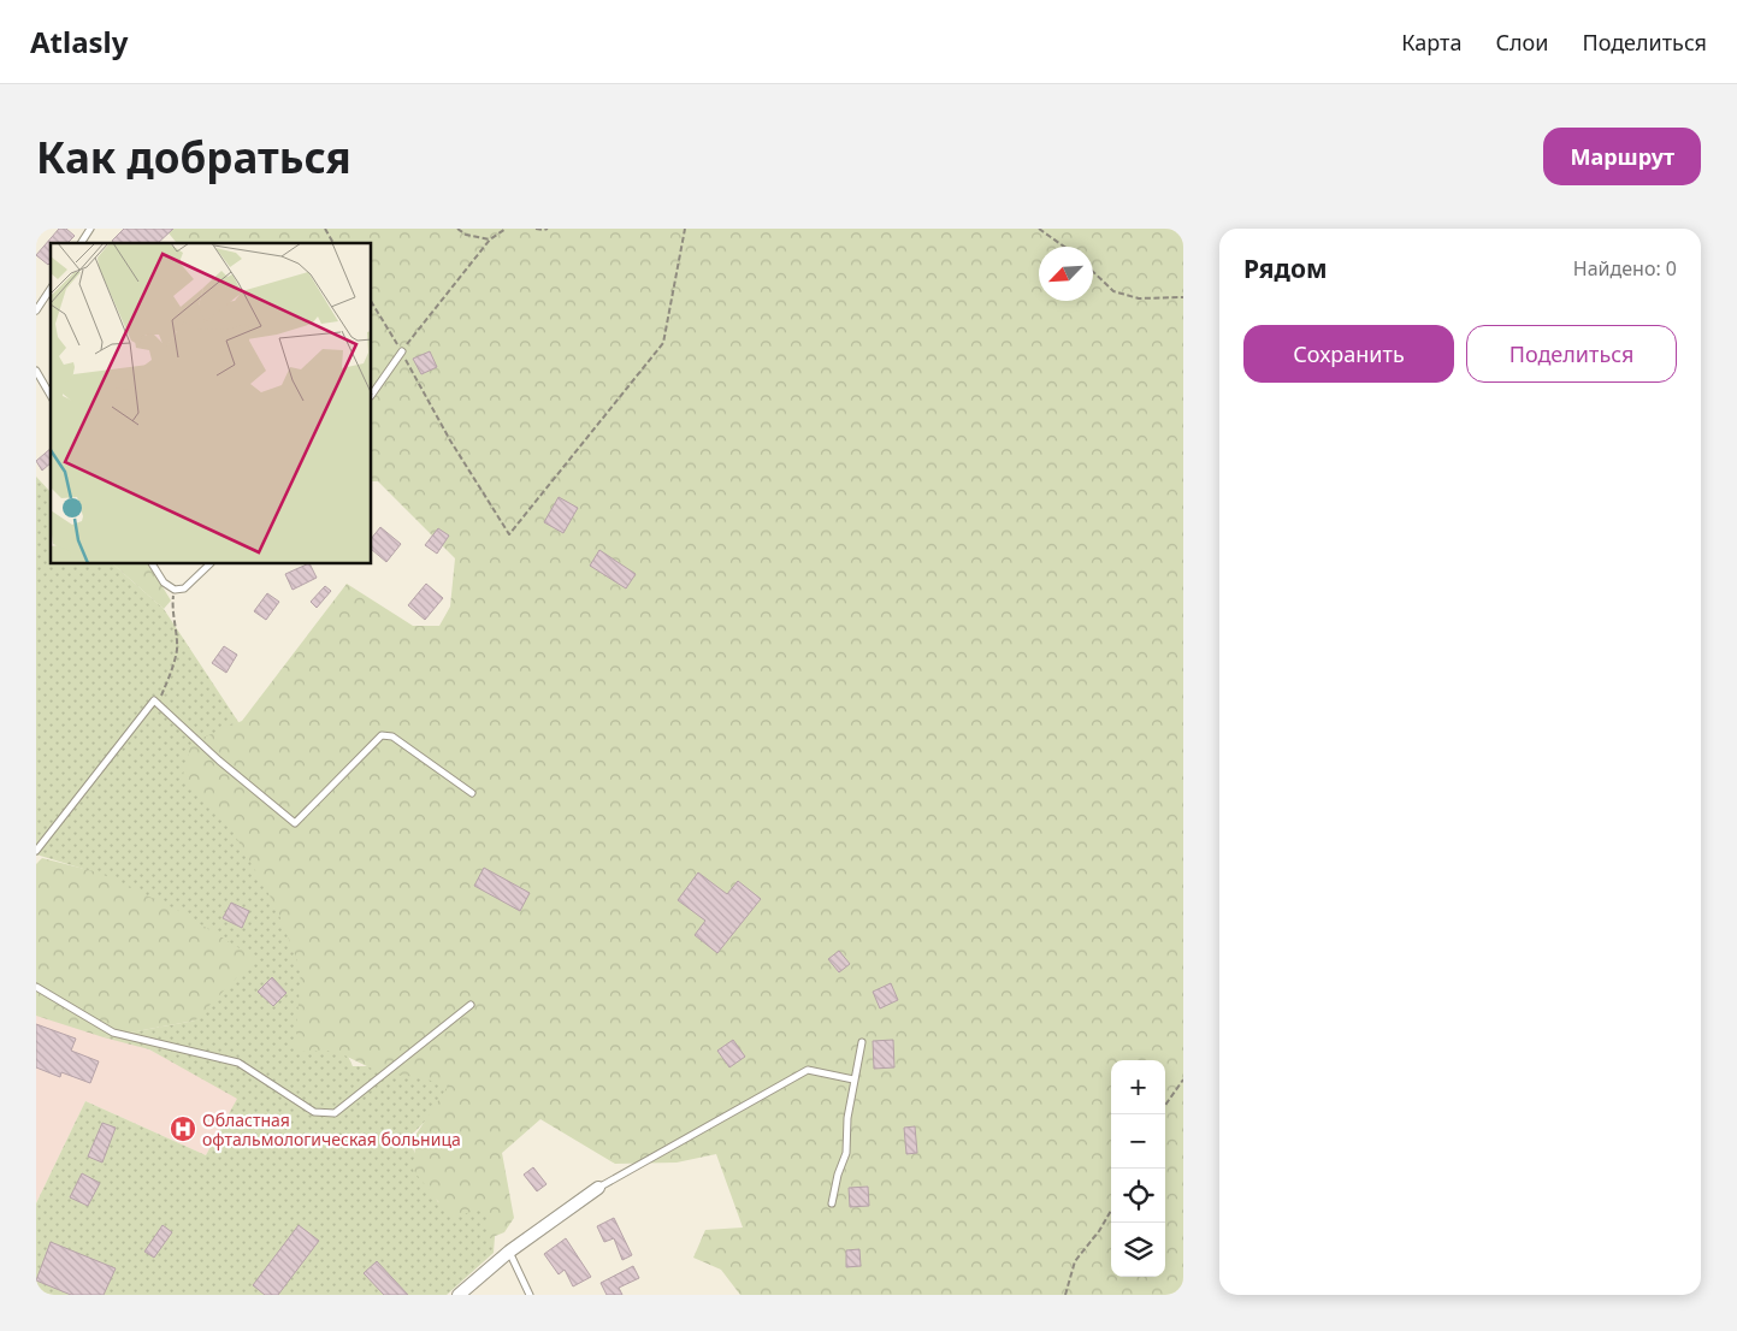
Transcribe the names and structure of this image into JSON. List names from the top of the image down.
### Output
{
  "places": {
    "hospital": ["Областная офтальмологическая больница"]
  },
  "north": "bottom left",
  "page": {
    "header": "Atlasly",
    "nav": ["Карта", "Слои", "Поделиться"],
    "buttons": [
      "Маршрут",
      ["Сохранить", "Поделиться"]
    ],
    "title": "Как добраться",
    "heading": ["Рядом", "Найдено: 0"],
    "map_buttons": ["+", "−"]
  }
}
